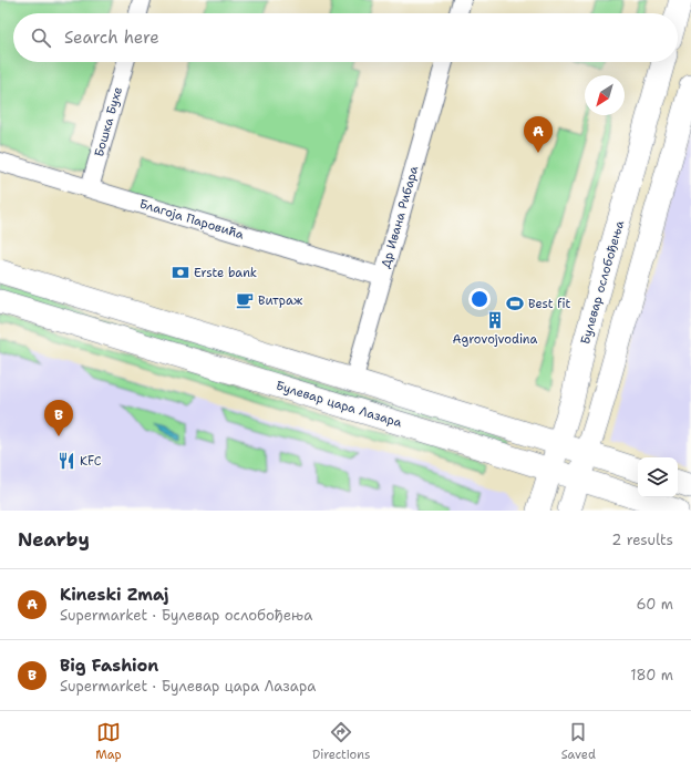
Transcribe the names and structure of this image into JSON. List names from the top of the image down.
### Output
{
  "streets": {
    "main road": ["Булевар ослобођења", "Булевар цара Лазара"],
    "street": ["Бошка Бухе", "Др Ивана Рибара", "Благоја Паровића"]
  },
  "crossings": [
    ["Бошка Бухе", "Благоја Паровића"],
    ["Др Ивана Рибара", "Благоја Паровића"],
    ["Булевар ослобођења", "Булевар цара Лазара"]
  ],
  "places": {
    "bank": ["Erste bank"],
    "cafe": ["Витраж"],
    "sports": ["Best fit"],
    "building": ["Agrovojvodina"],
    "restaurant": ["KFC"]
  },
  "north": "bottom left",
  "page": {
    "search": "Search here",
    "pins": ["A", "B"],
    "heading": ["Nearby", "2 results"],
    "list": [
      {
        "mark": "A",
        "name": "Kineski Zmaj",
        "note": "Supermarket · Булевар ослобођења",
        "value": "60 m"
      },
      {
        "mark": "B",
        "name": "Big Fashion",
        "note": "Supermarket · Булевар цара Лазара",
        "value": "180 m"
      }
    ],
    "nav": ["Map", "Directions", "Saved"]
  }
}
